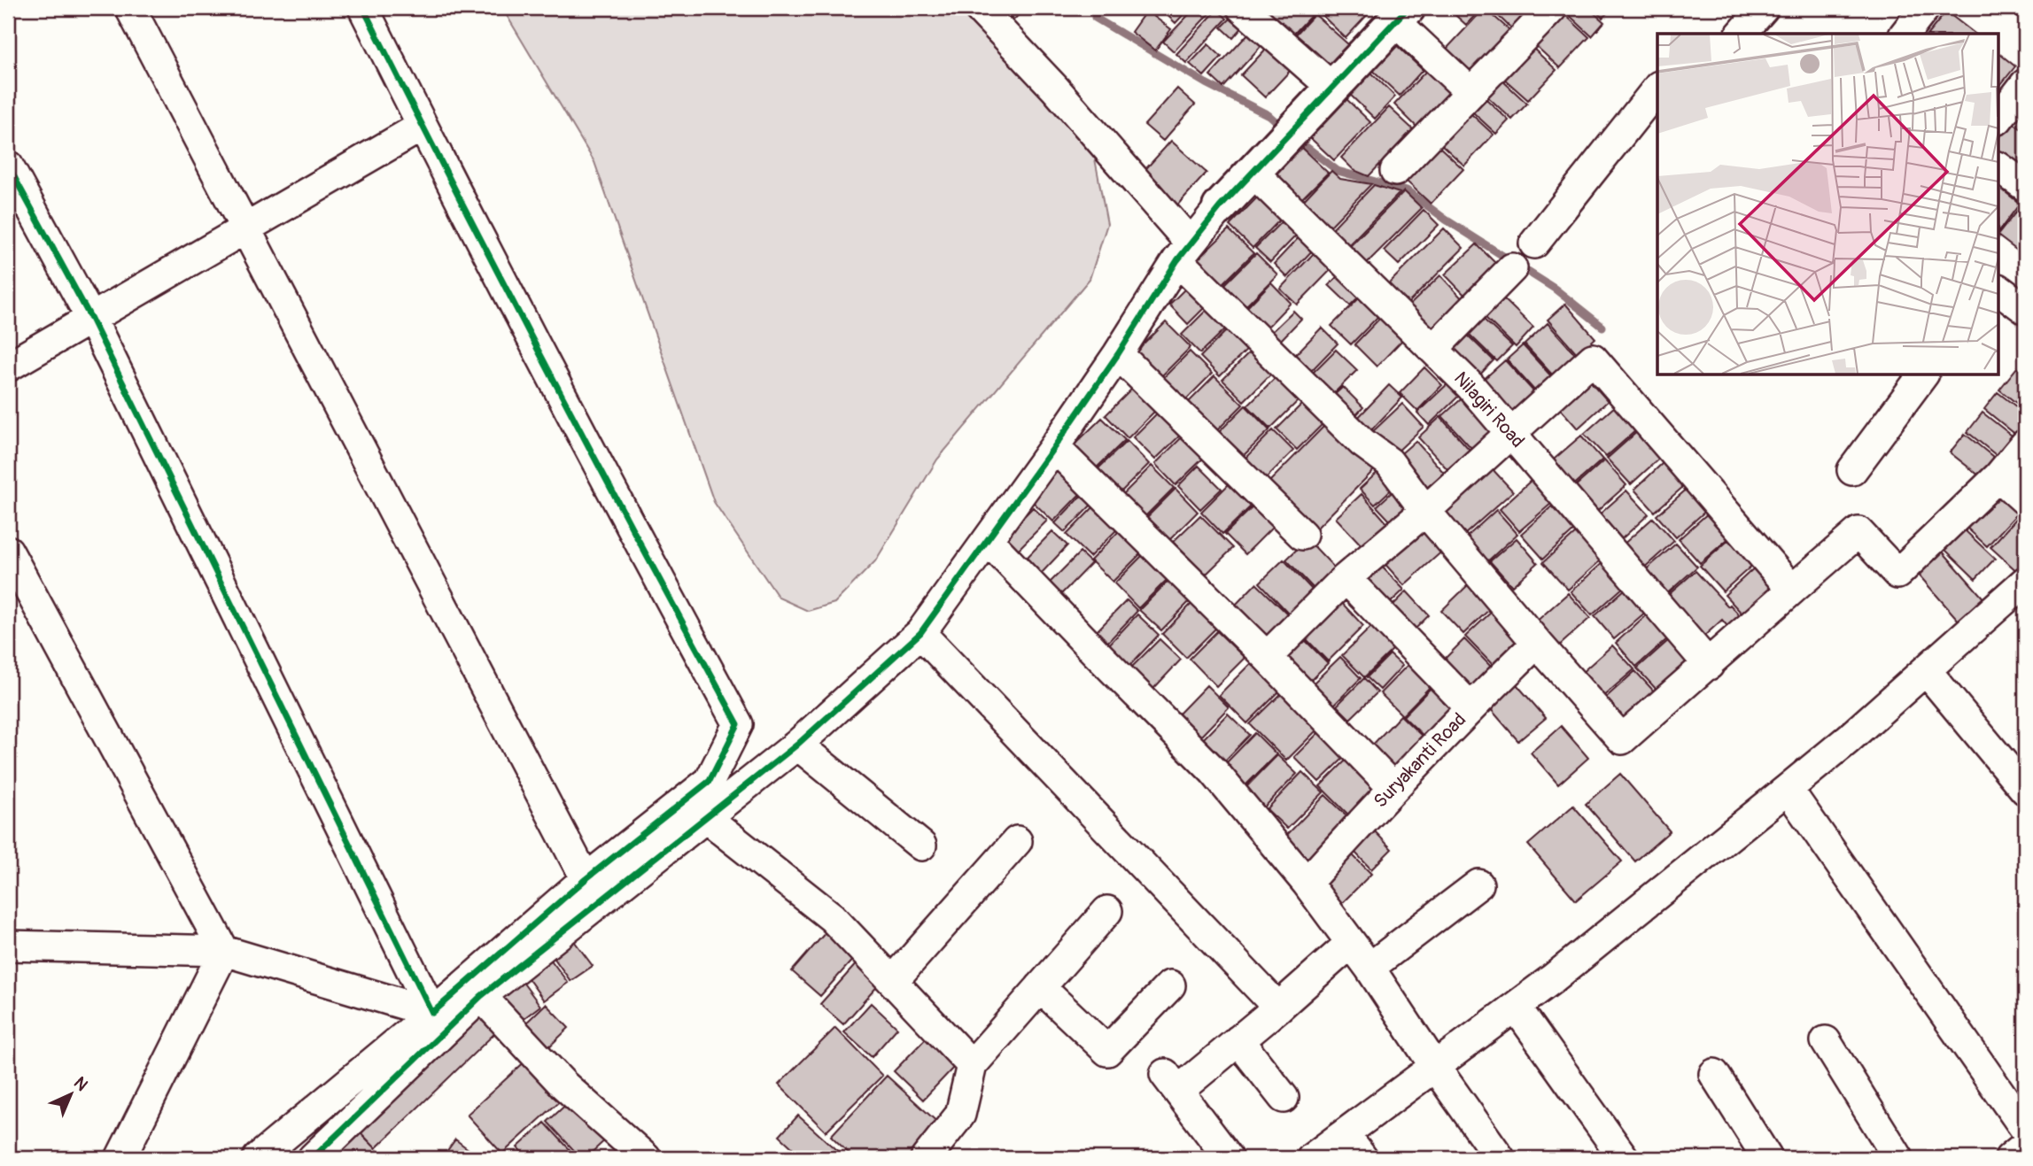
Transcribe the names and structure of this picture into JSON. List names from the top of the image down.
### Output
{
  "streets": {
    "street": ["Nilagiri Road", "Suryakanti Road"]
  },
  "north": "top right"
}
